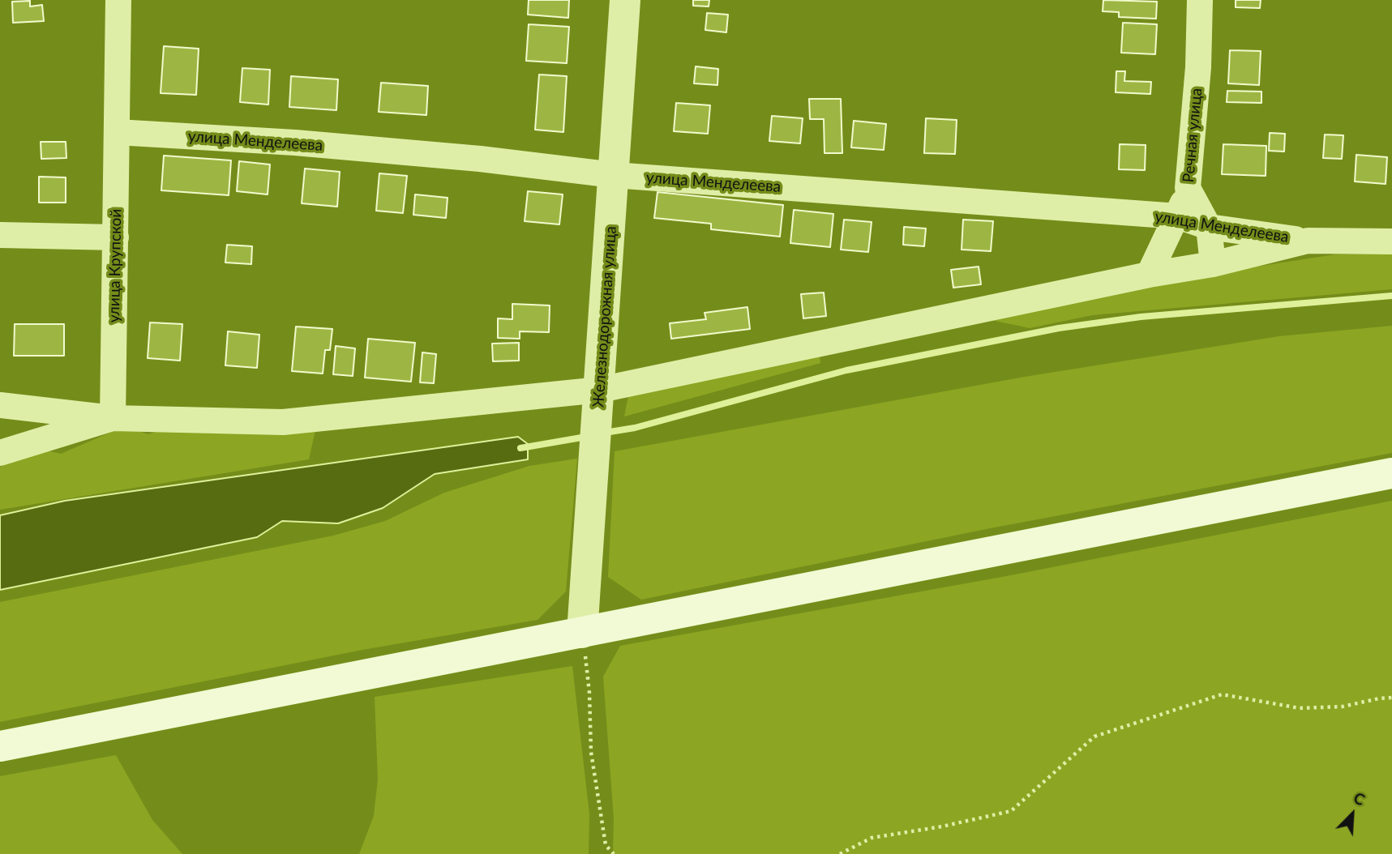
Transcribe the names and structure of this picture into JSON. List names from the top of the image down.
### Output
{
  "streets": {
    "street": [
      "Речная улица",
      "улица Менделеева",
      "улица Крупской",
      "Железнодорожная улица"
    ]
  },
  "crossings": [
    ["Речная улица", "улица Менделеева"],
    ["улица Менделеева", "улица Крупской"],
    ["улица Менделеева", "Железнодорожная улица"]
  ],
  "north": "top right"
}
